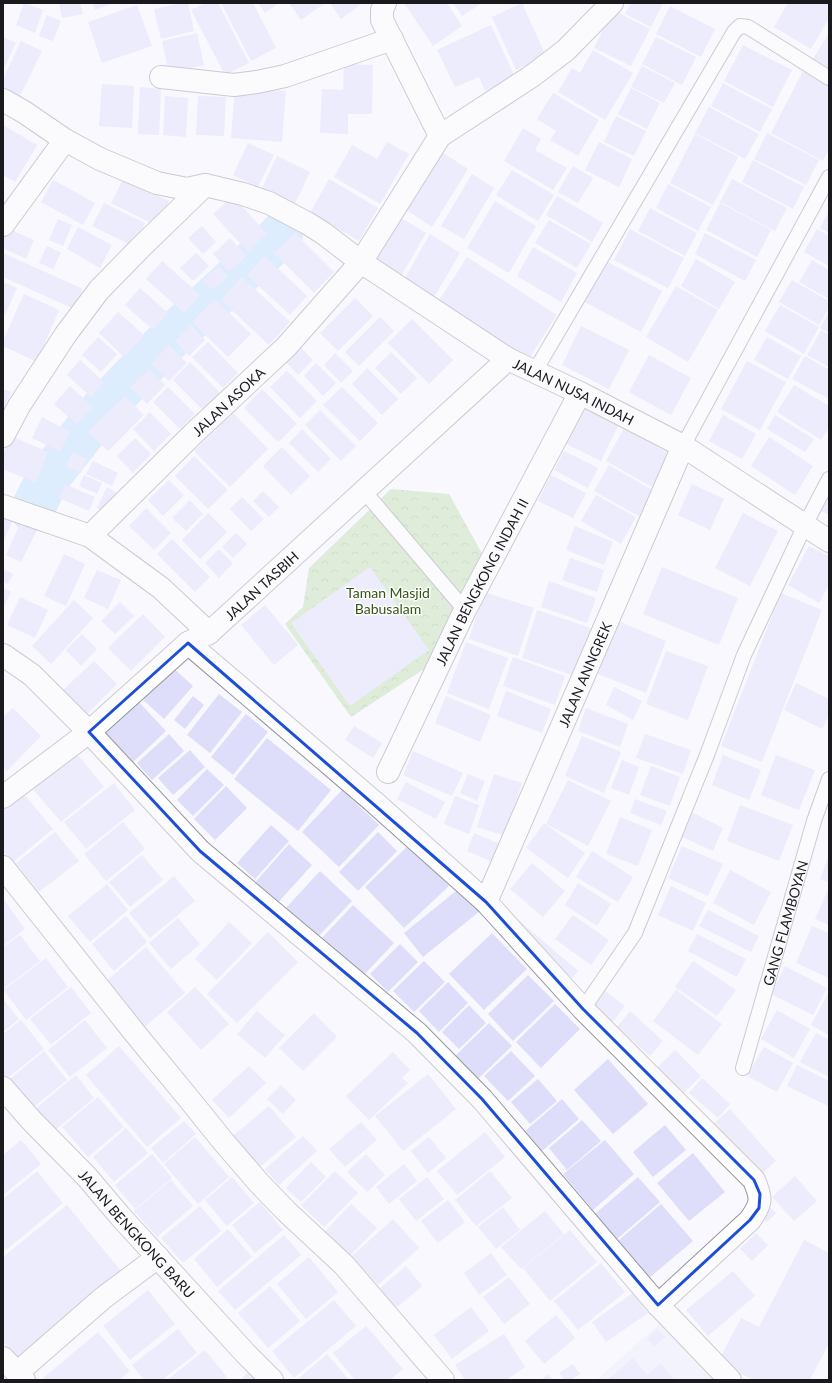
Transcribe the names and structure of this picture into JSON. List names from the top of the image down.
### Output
{
  "streets": {
    "street": [
      "JALAN NUSA INDAH",
      "JALAN ASOKA",
      "JALAN BENGKONG INDAH II",
      "JALAN TASBIH",
      "JALAN ANNGREK",
      "JALAN BENGKONG BARU"
    ],
    "lane": ["GANG FLAMBOYAN"]
  },
  "crossings": [
    ["JALAN NUSA INDAH", "JALAN ASOKA"],
    ["JALAN NUSA INDAH", "JALAN BENGKONG INDAH II"],
    ["JALAN NUSA INDAH", "JALAN TASBIH"],
    ["JALAN NUSA INDAH", "JALAN ANNGREK"]
  ],
  "parks": ["Taman Masjid Babusalam"]
}
